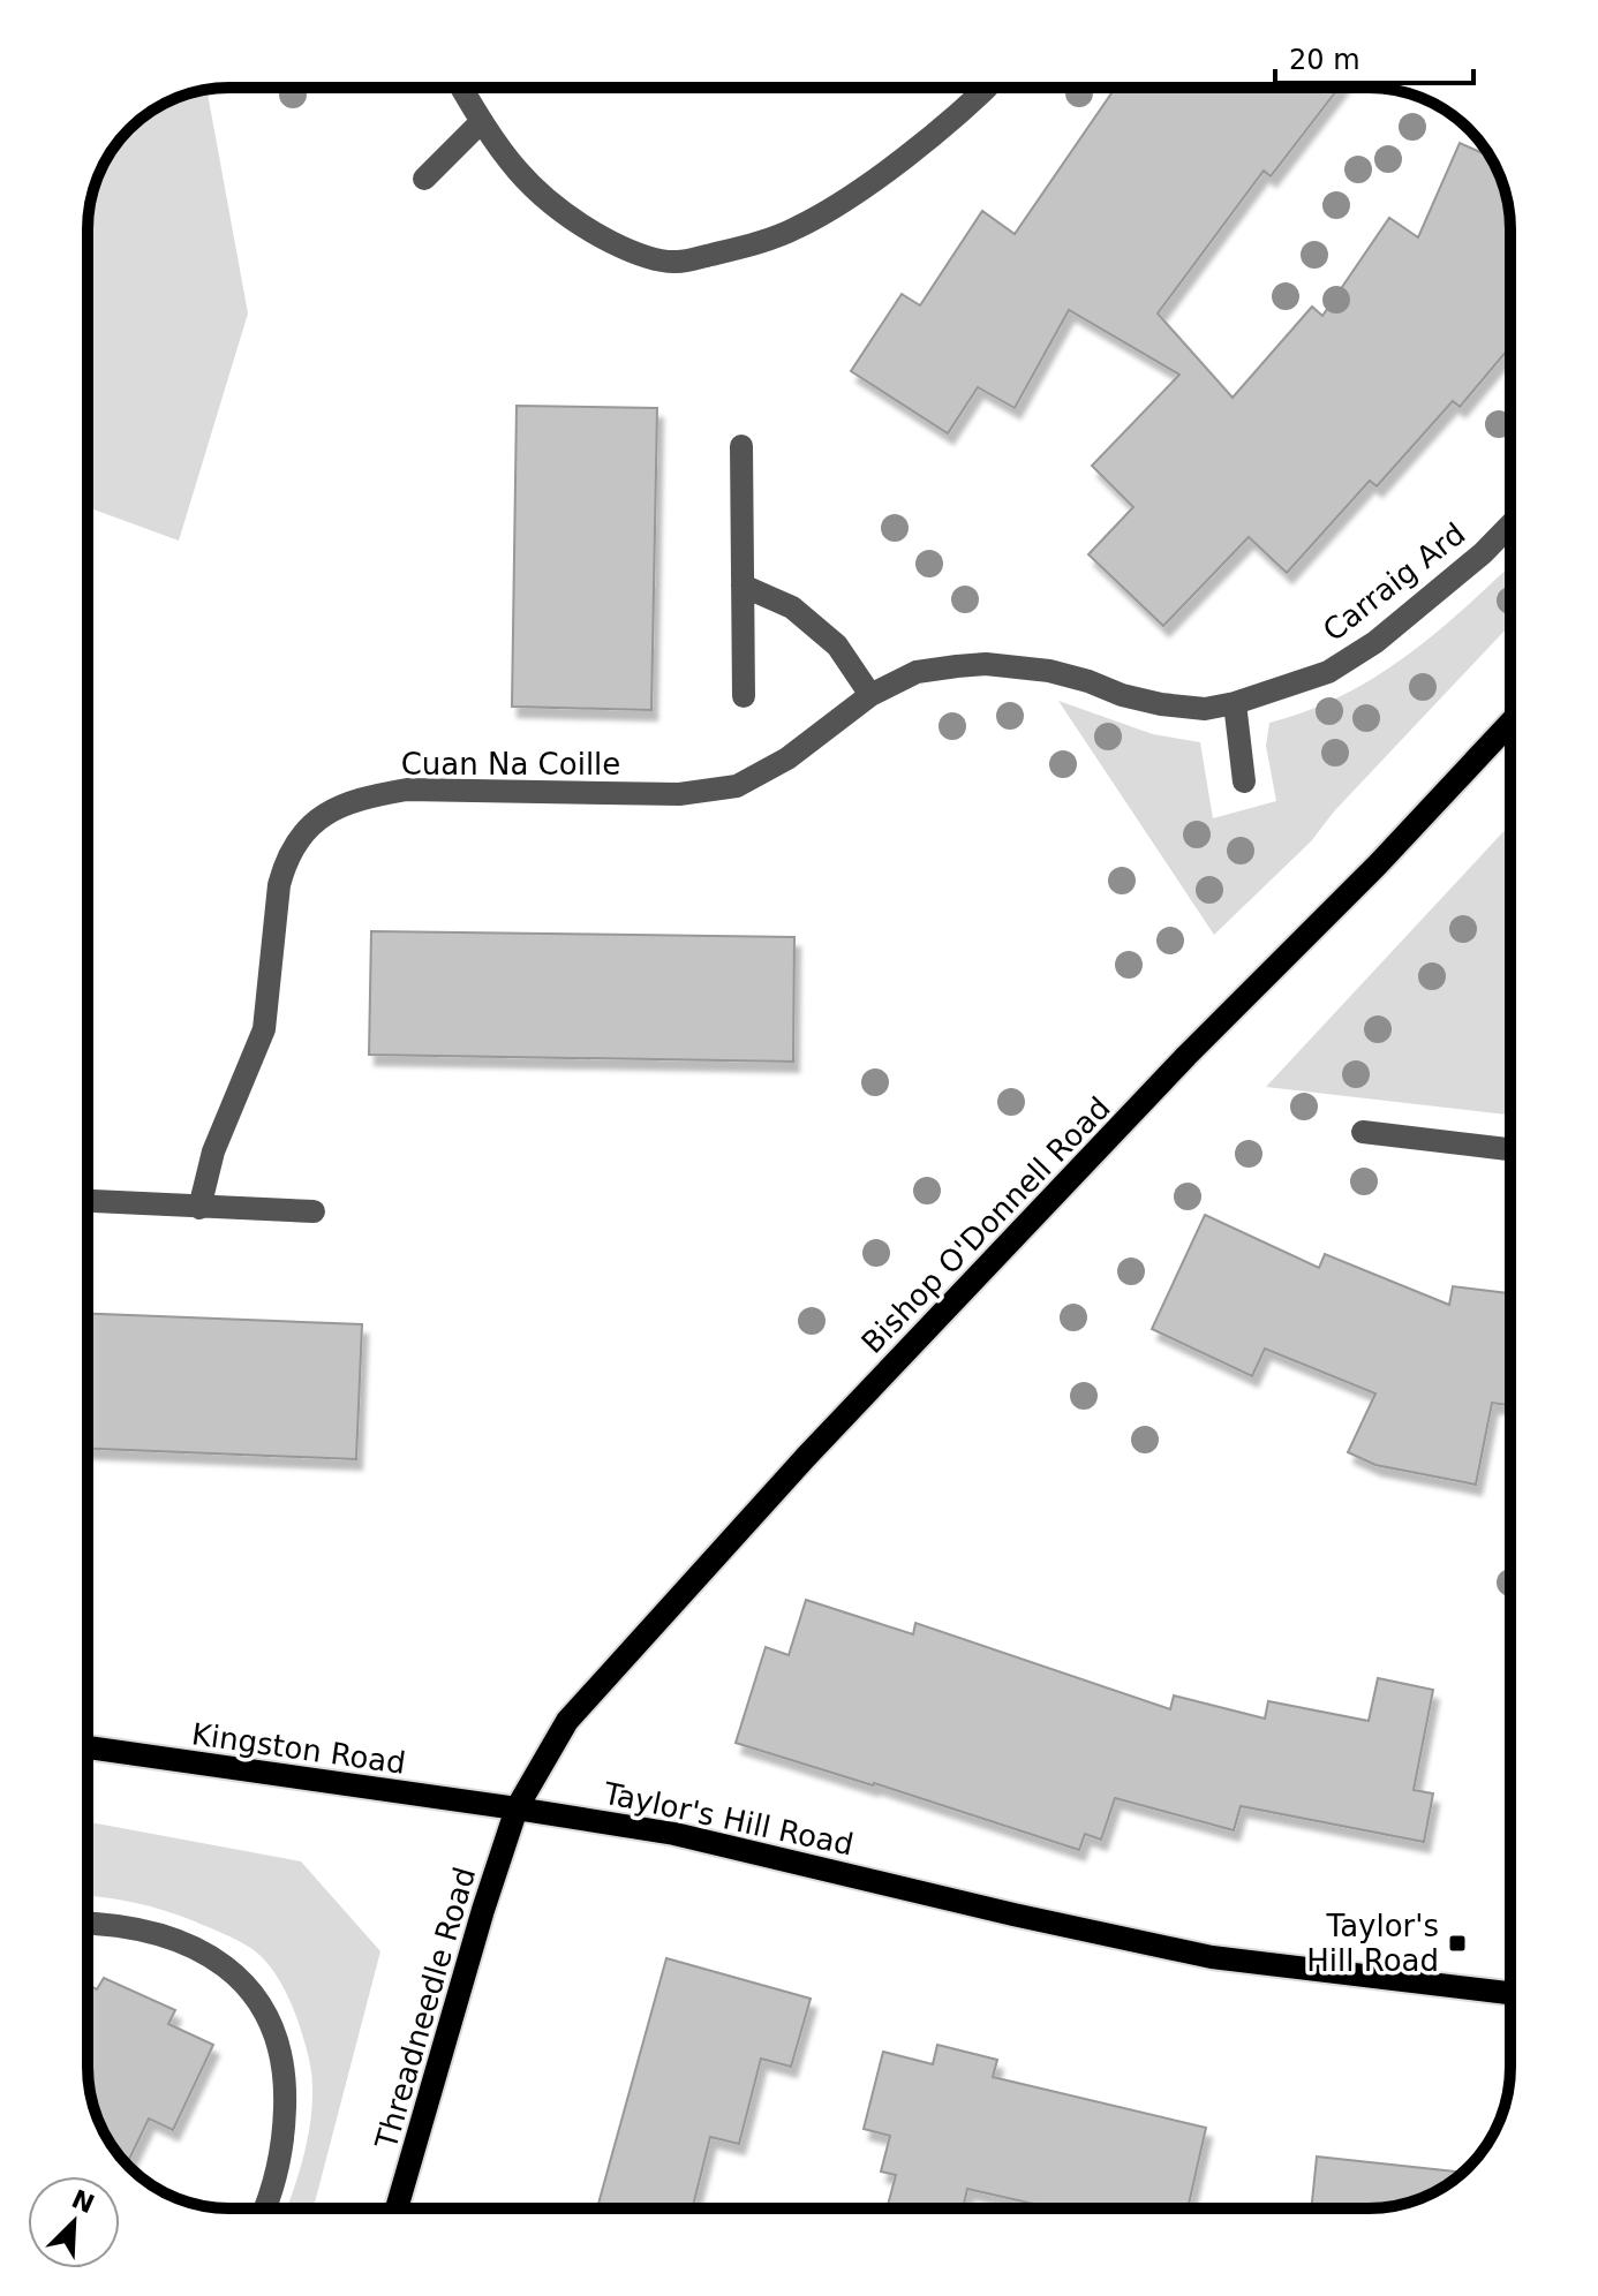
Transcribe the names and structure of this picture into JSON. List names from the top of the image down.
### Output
{
  "streets": {
    "main road": [
      "Bishop O'Donnell Road",
      "Kingston Road",
      "Taylor's Hill Road",
      "Threadneedle Road"
    ],
    "street": ["Carraig Ard", "Cuan Na Coille"]
  },
  "crossings": [
    ["Carraig Ard", "Cuan Na Coille"],
    ["Bishop O'Donnell Road", "Kingston Road"],
    ["Bishop O'Donnell Road", "Taylor's Hill Road"],
    ["Bishop O'Donnell Road", "Threadneedle Road"],
    ["Kingston Road", "Taylor's Hill Road"],
    ["Kingston Road", "Threadneedle Road"],
    ["Taylor's Hill Road", "Threadneedle Road"]
  ],
  "places": {
    "transit": ["Taylor's Hill Road"]
  },
  "scale_bar": "20 m",
  "north": "top right"
}
